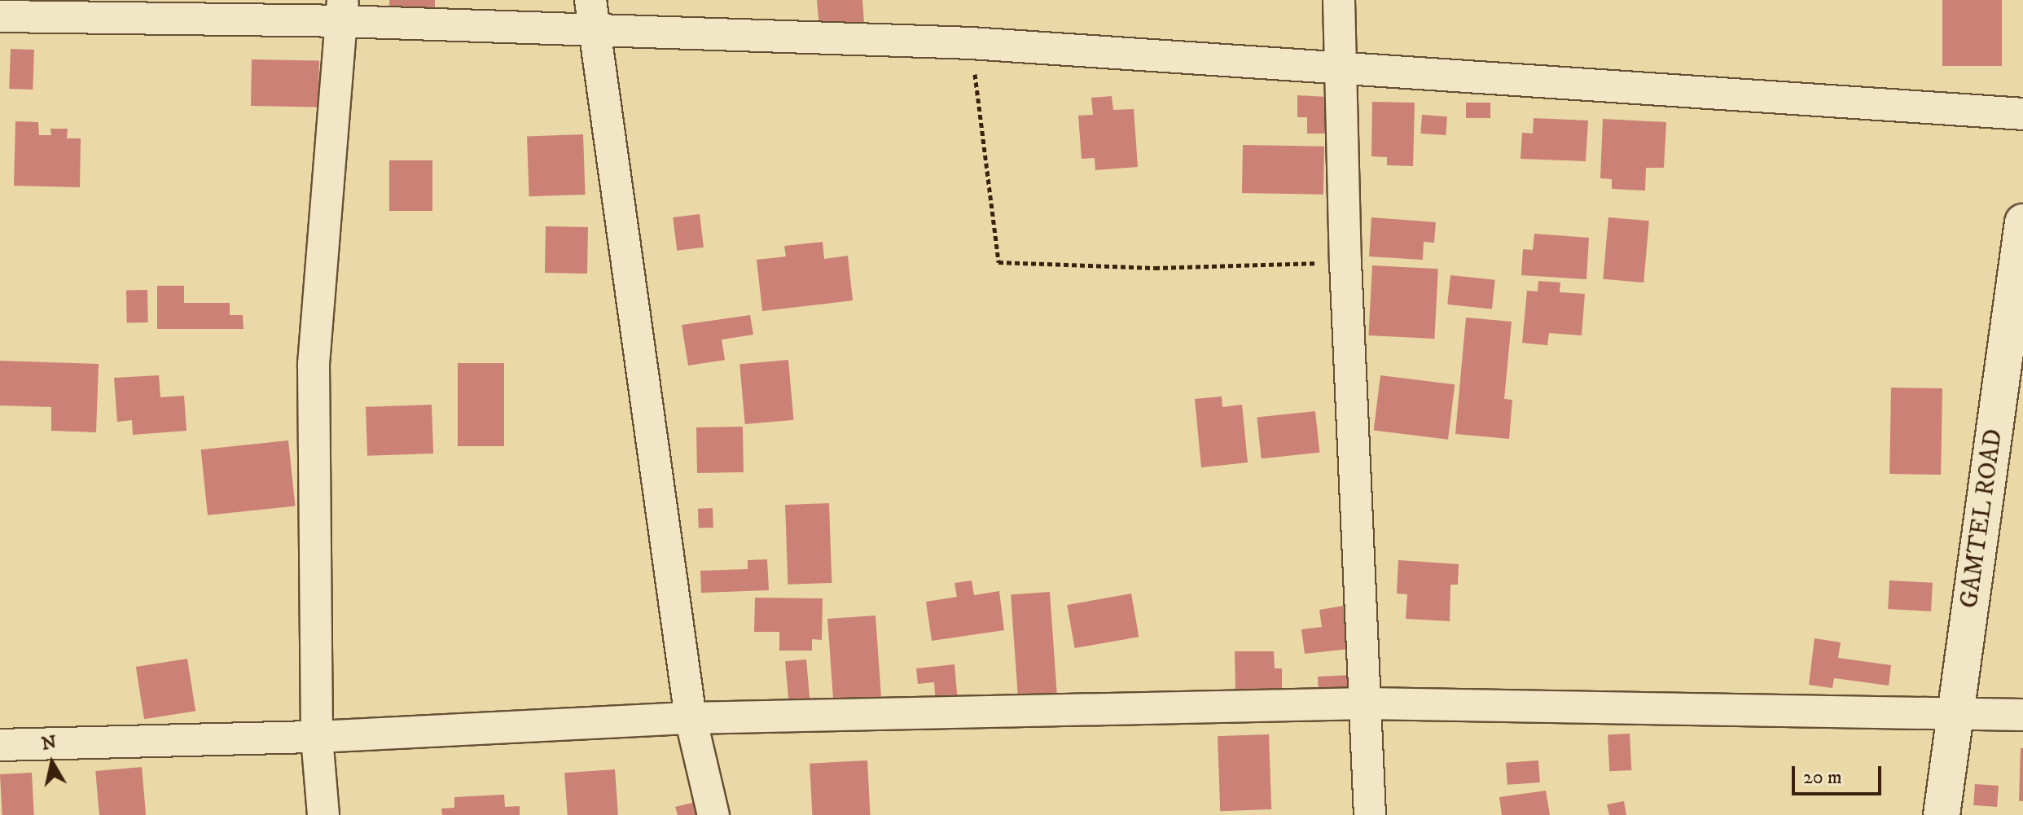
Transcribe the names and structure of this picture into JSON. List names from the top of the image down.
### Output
{
  "streets": {
    "street": ["GAMTEL ROAD"]
  },
  "scale_bar": "20 m",
  "north": "top"
}
